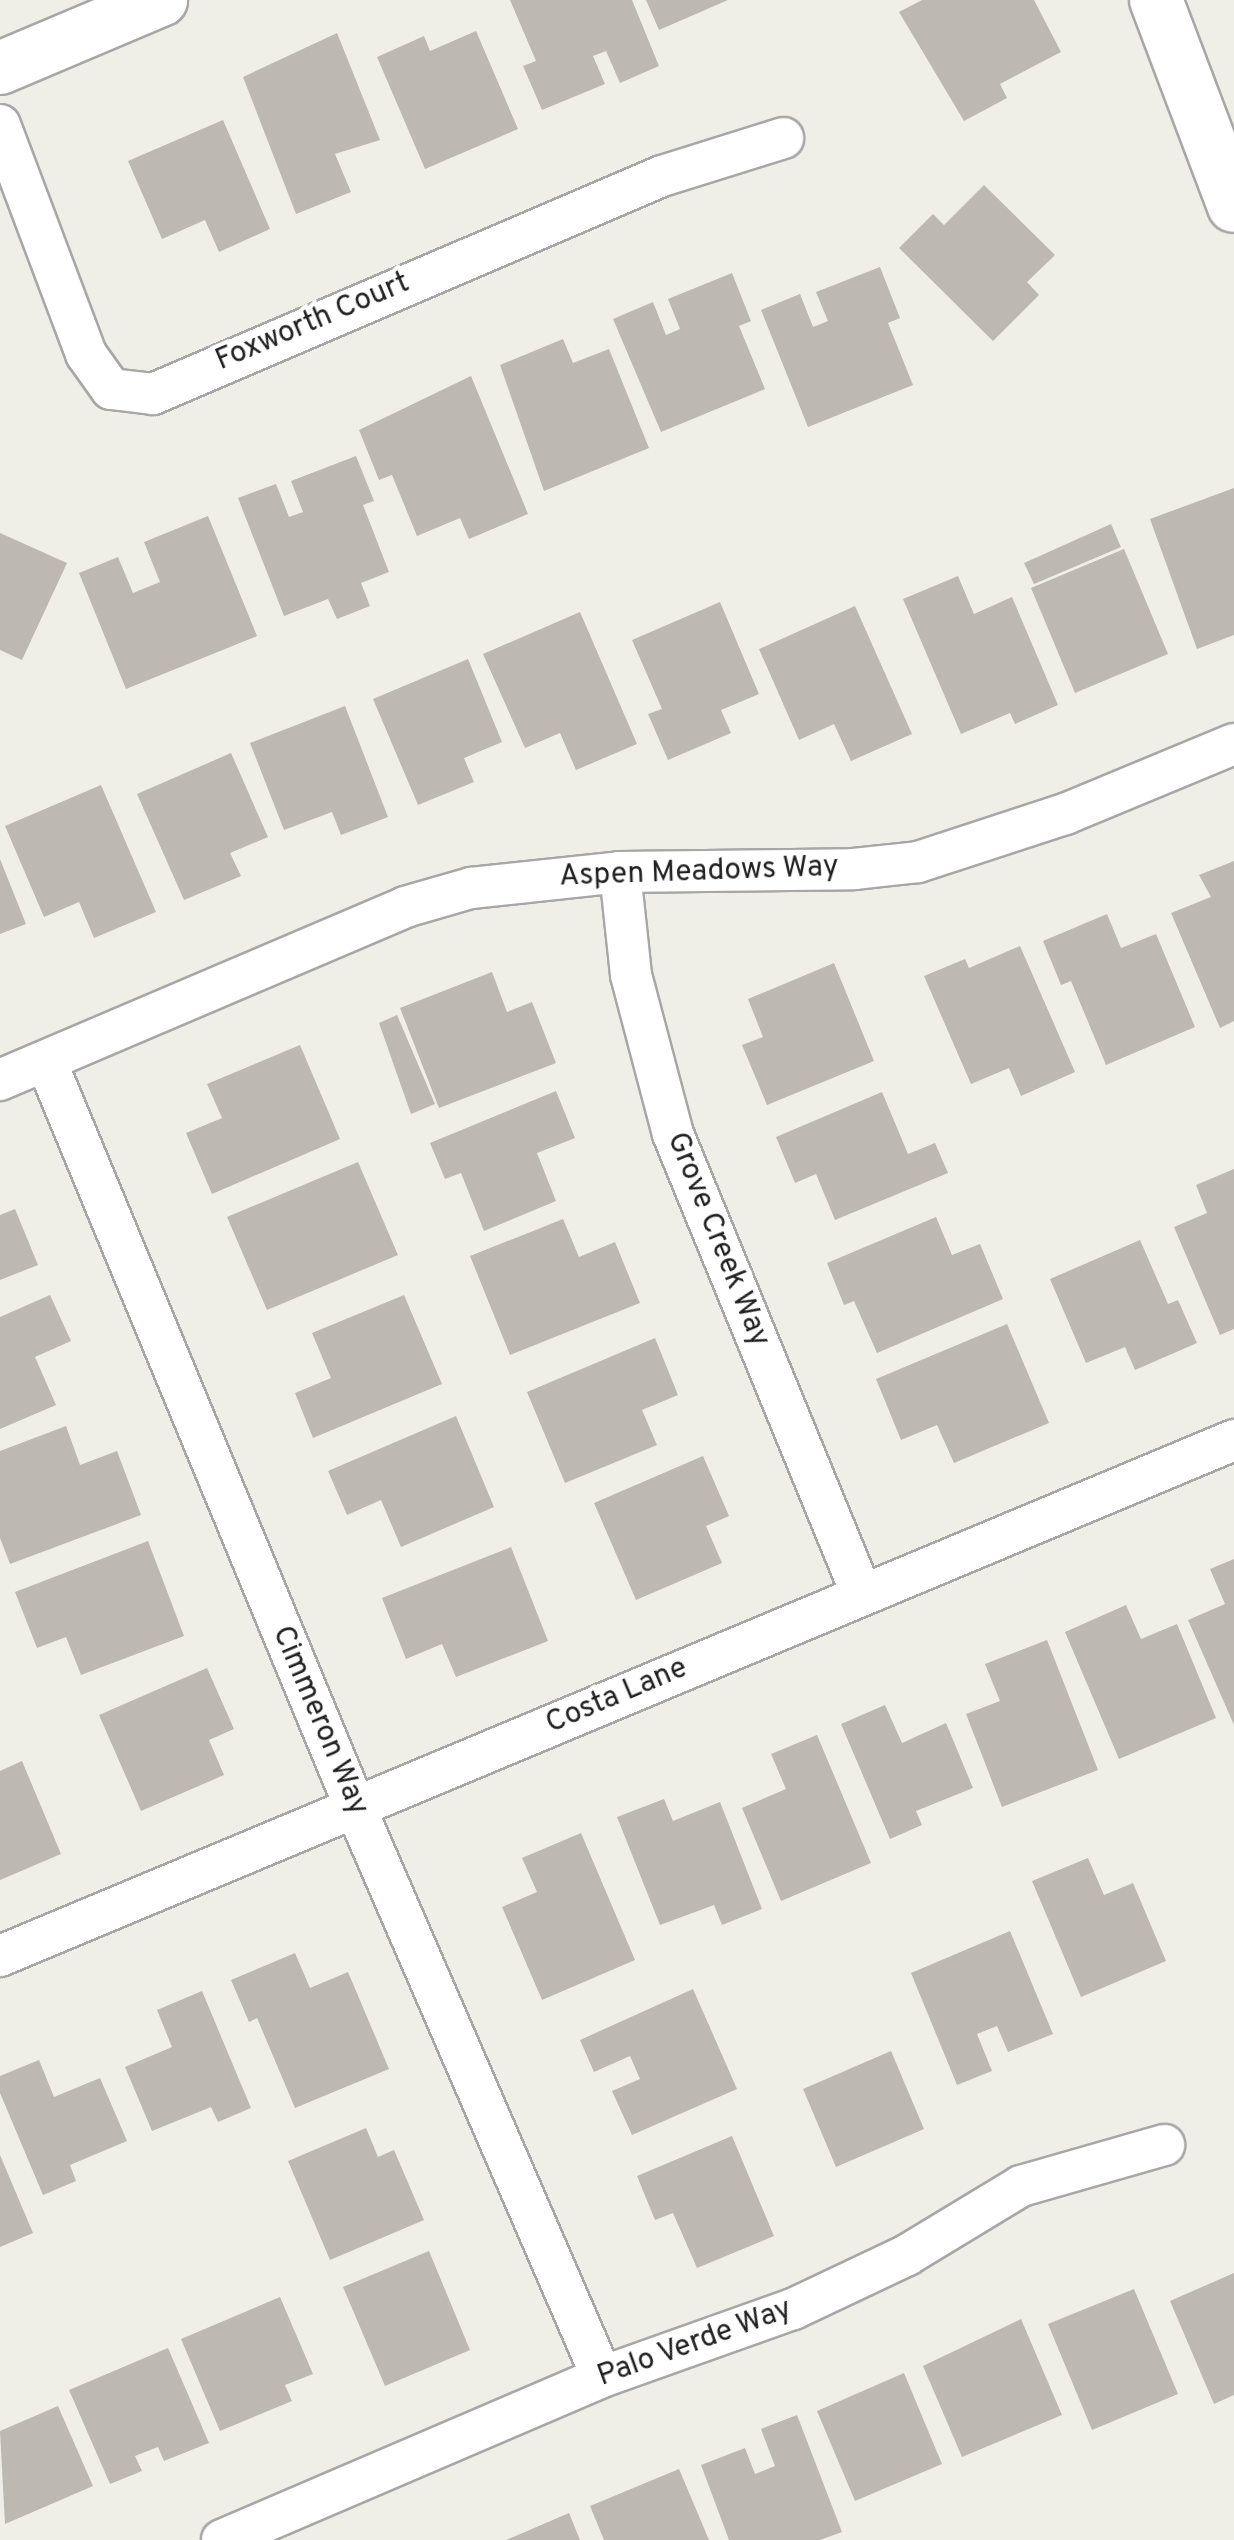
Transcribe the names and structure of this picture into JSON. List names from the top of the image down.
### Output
{
  "streets": {
    "street": [
      "Foxworth Court",
      "Aspen Meadows Way",
      "Grove Creek Way",
      "Costa Lane",
      "Cimmeron Way",
      "Palo Verde Way"
    ]
  },
  "crossings": [
    ["Aspen Meadows Way", "Grove Creek Way"],
    ["Aspen Meadows Way", "Cimmeron Way"],
    ["Grove Creek Way", "Costa Lane"],
    ["Costa Lane", "Cimmeron Way"],
    ["Cimmeron Way", "Palo Verde Way"]
  ]
}
